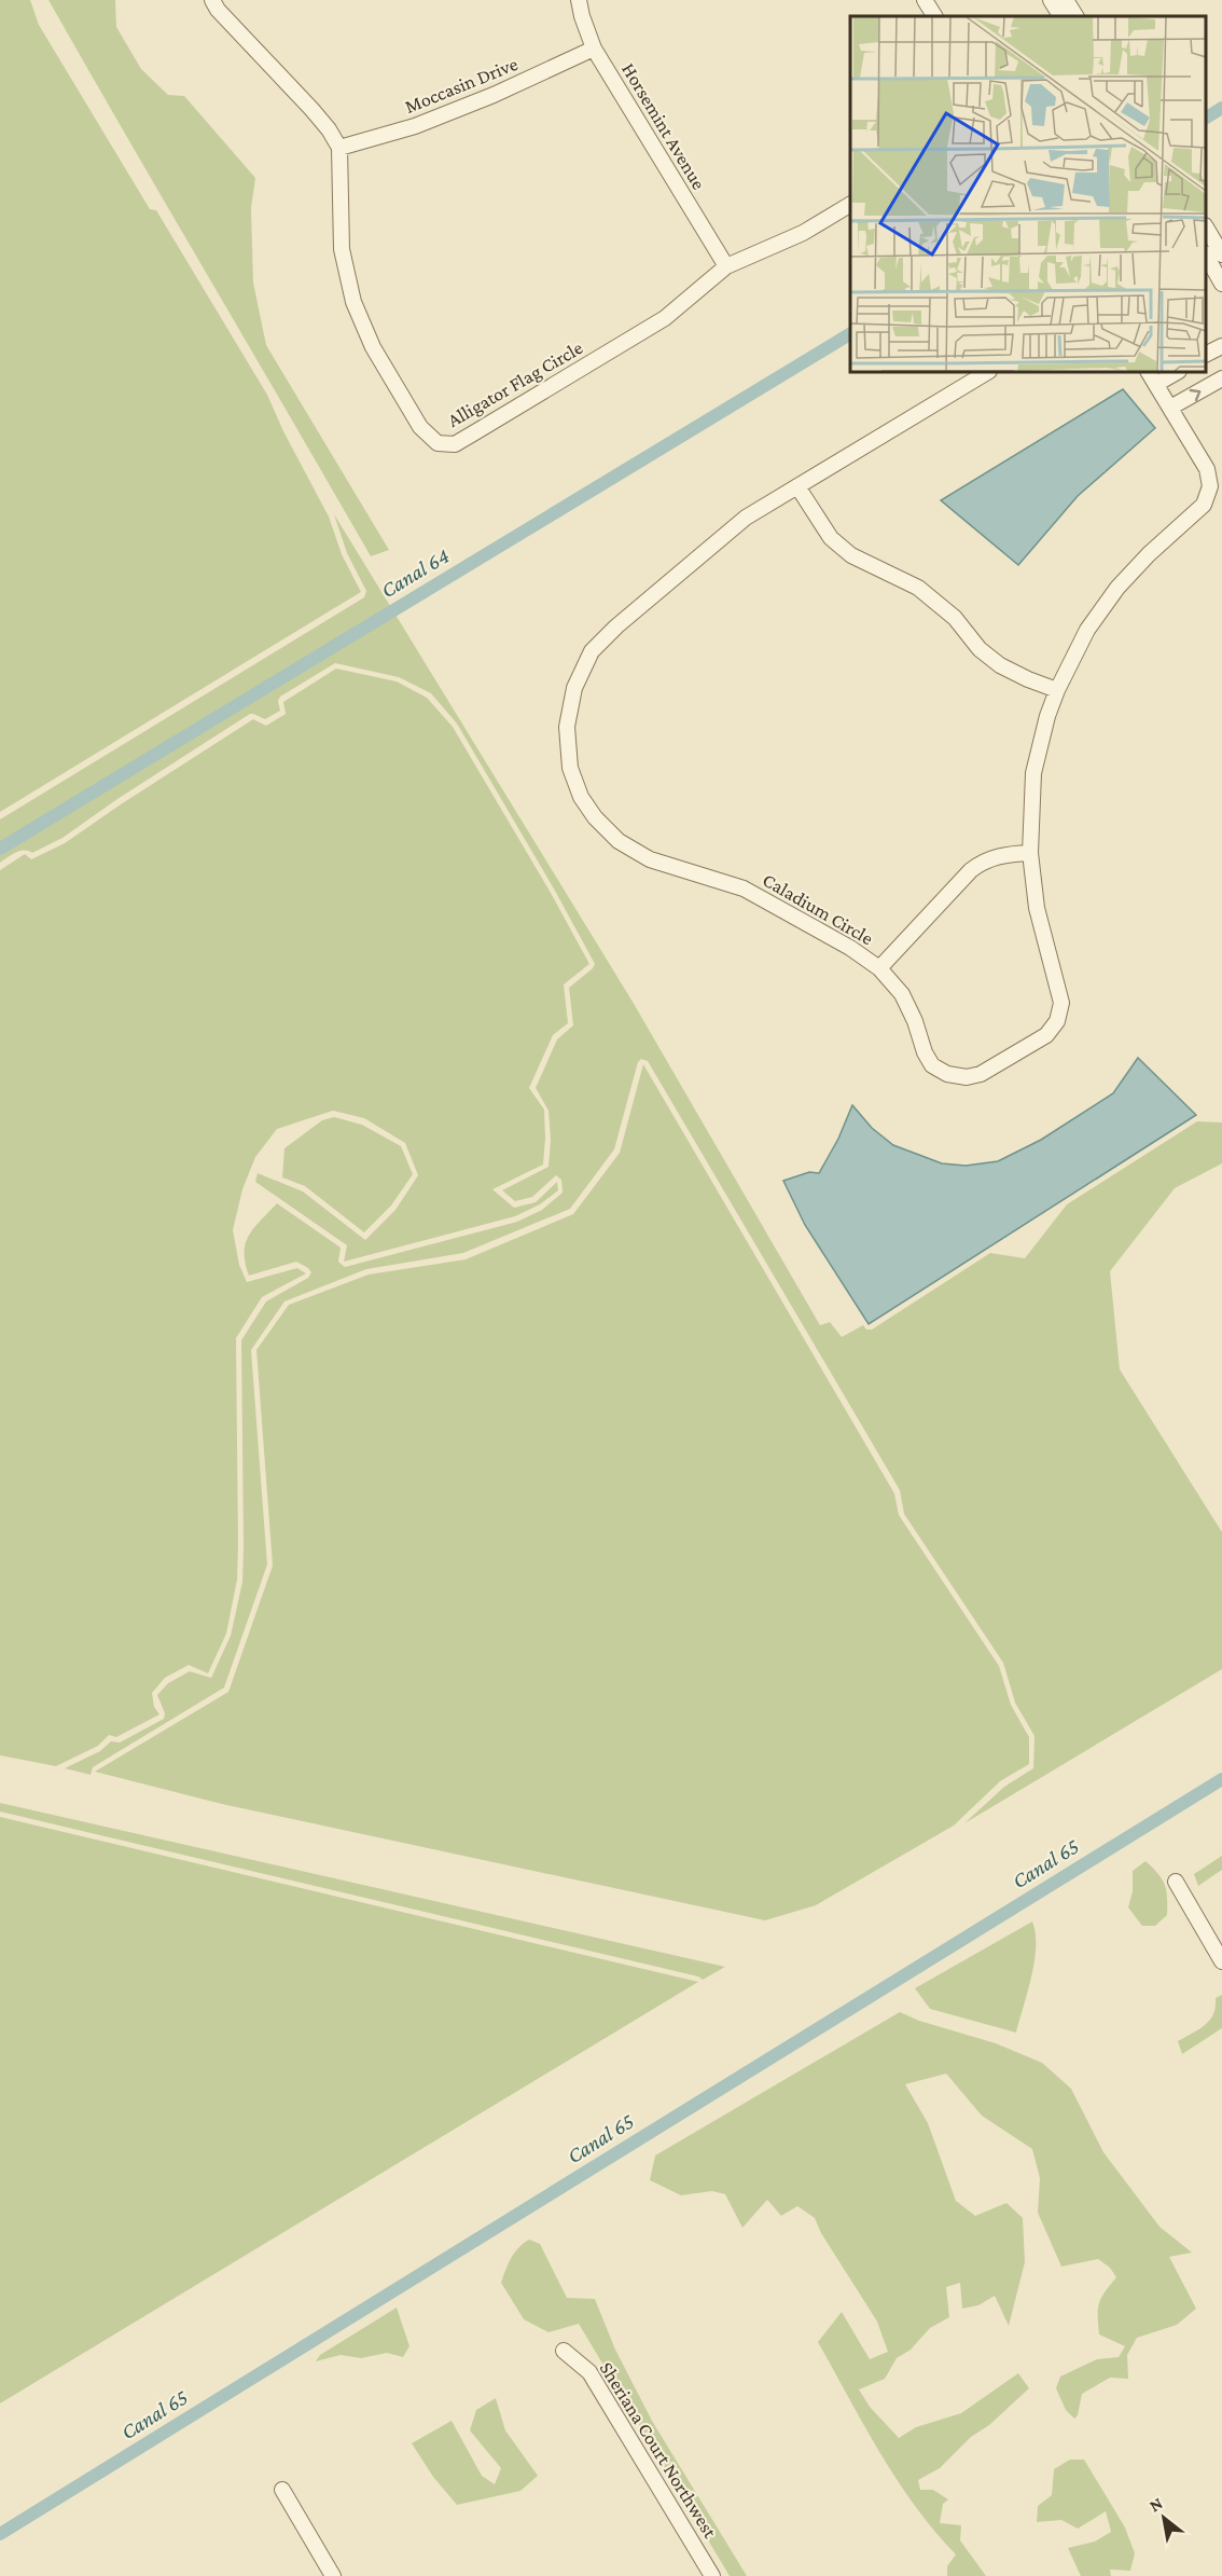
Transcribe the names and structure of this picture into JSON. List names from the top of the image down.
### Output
{
  "streets": {
    "street": [
      "Moccasin Drive",
      "Horsemint Avenue",
      "Alligator Flag Circle",
      "Caladium Circle",
      "Sheriana Court Northwest"
    ]
  },
  "crossings": [
    ["Moccasin Drive", "Horsemint Avenue"],
    ["Moccasin Drive", "Alligator Flag Circle"],
    ["Horsemint Avenue", "Alligator Flag Circle"]
  ],
  "water": ["Canal 64", "Canal 65"],
  "north": "top left"
}
